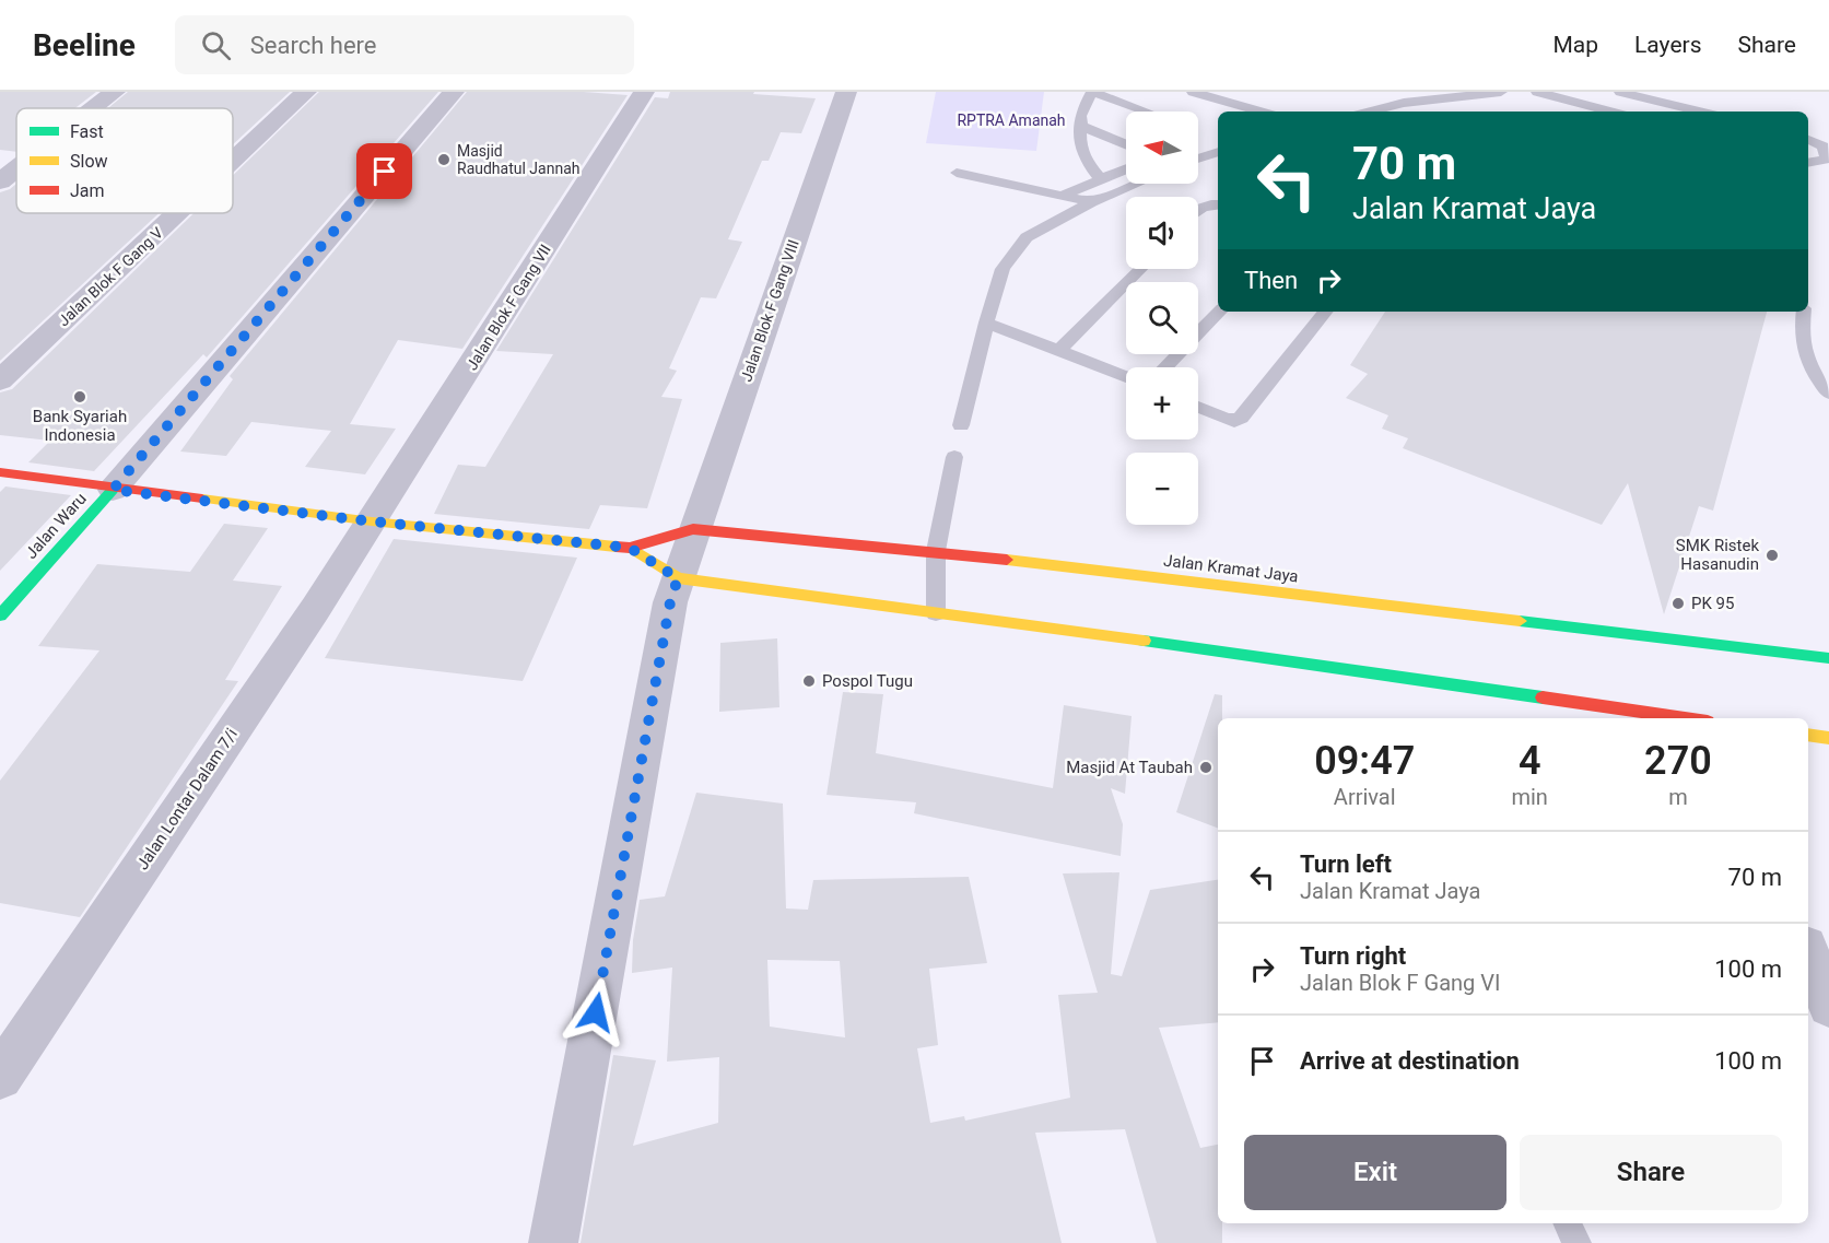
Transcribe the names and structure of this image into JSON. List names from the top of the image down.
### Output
{
  "streets": {
    "street": [
      "Jalan Blok F Gang V",
      "Jalan Blok F Gang VII",
      "Jalan Blok F Gang VIII",
      "Jalan Waru",
      "Jalan Kramat Jaya",
      "Jalan Lontar Dalam 7/i"
    ]
  },
  "crossings": [
    ["Jalan Blok F Gang VII", "Jalan Kramat Jaya"],
    ["Jalan Blok F Gang VII", "Jalan Lontar Dalam 7/i"],
    ["Jalan Blok F Gang VIII", "Jalan Kramat Jaya"],
    ["Jalan Waru", "Jalan Kramat Jaya"],
    ["Jalan Kramat Jaya", "Jalan Lontar Dalam 7/i"]
  ],
  "parks": ["RPTRA Amanah"],
  "places": [
    "Masjid Raudhatul Jannah",
    "Bank Syariah Indonesia",
    "SMK Ristek Hasanudin",
    "PK 95",
    "Pospol Tugu",
    "Masjid At Taubah"
  ],
  "legend": ["Fast", "Slow", "Jam"],
  "north": "left",
  "page": {
    "header": "Beeline",
    "search": "Search here",
    "nav": ["Map", "Layers", "Share"],
    "map_buttons": ["+", "−"],
    "turn": ["70 m", "Jalan Kramat Jaya"],
    "then": "Then",
    "eta": [
      "09:47",
      "Arrival",
      "4",
      "min",
      "270",
      "m"
    ],
    "list": [
      {
        "name": "Turn left",
        "note": "Jalan Kramat Jaya",
        "value": "70 m"
      },
      {
        "name": "Turn right",
        "note": "Jalan Blok F Gang VI",
        "value": "100 m"
      },
      {
        "name": "Arrive at destination",
        "value": "100 m"
      }
    ],
    "buttons": ["Exit", "Share"]
  }
}
